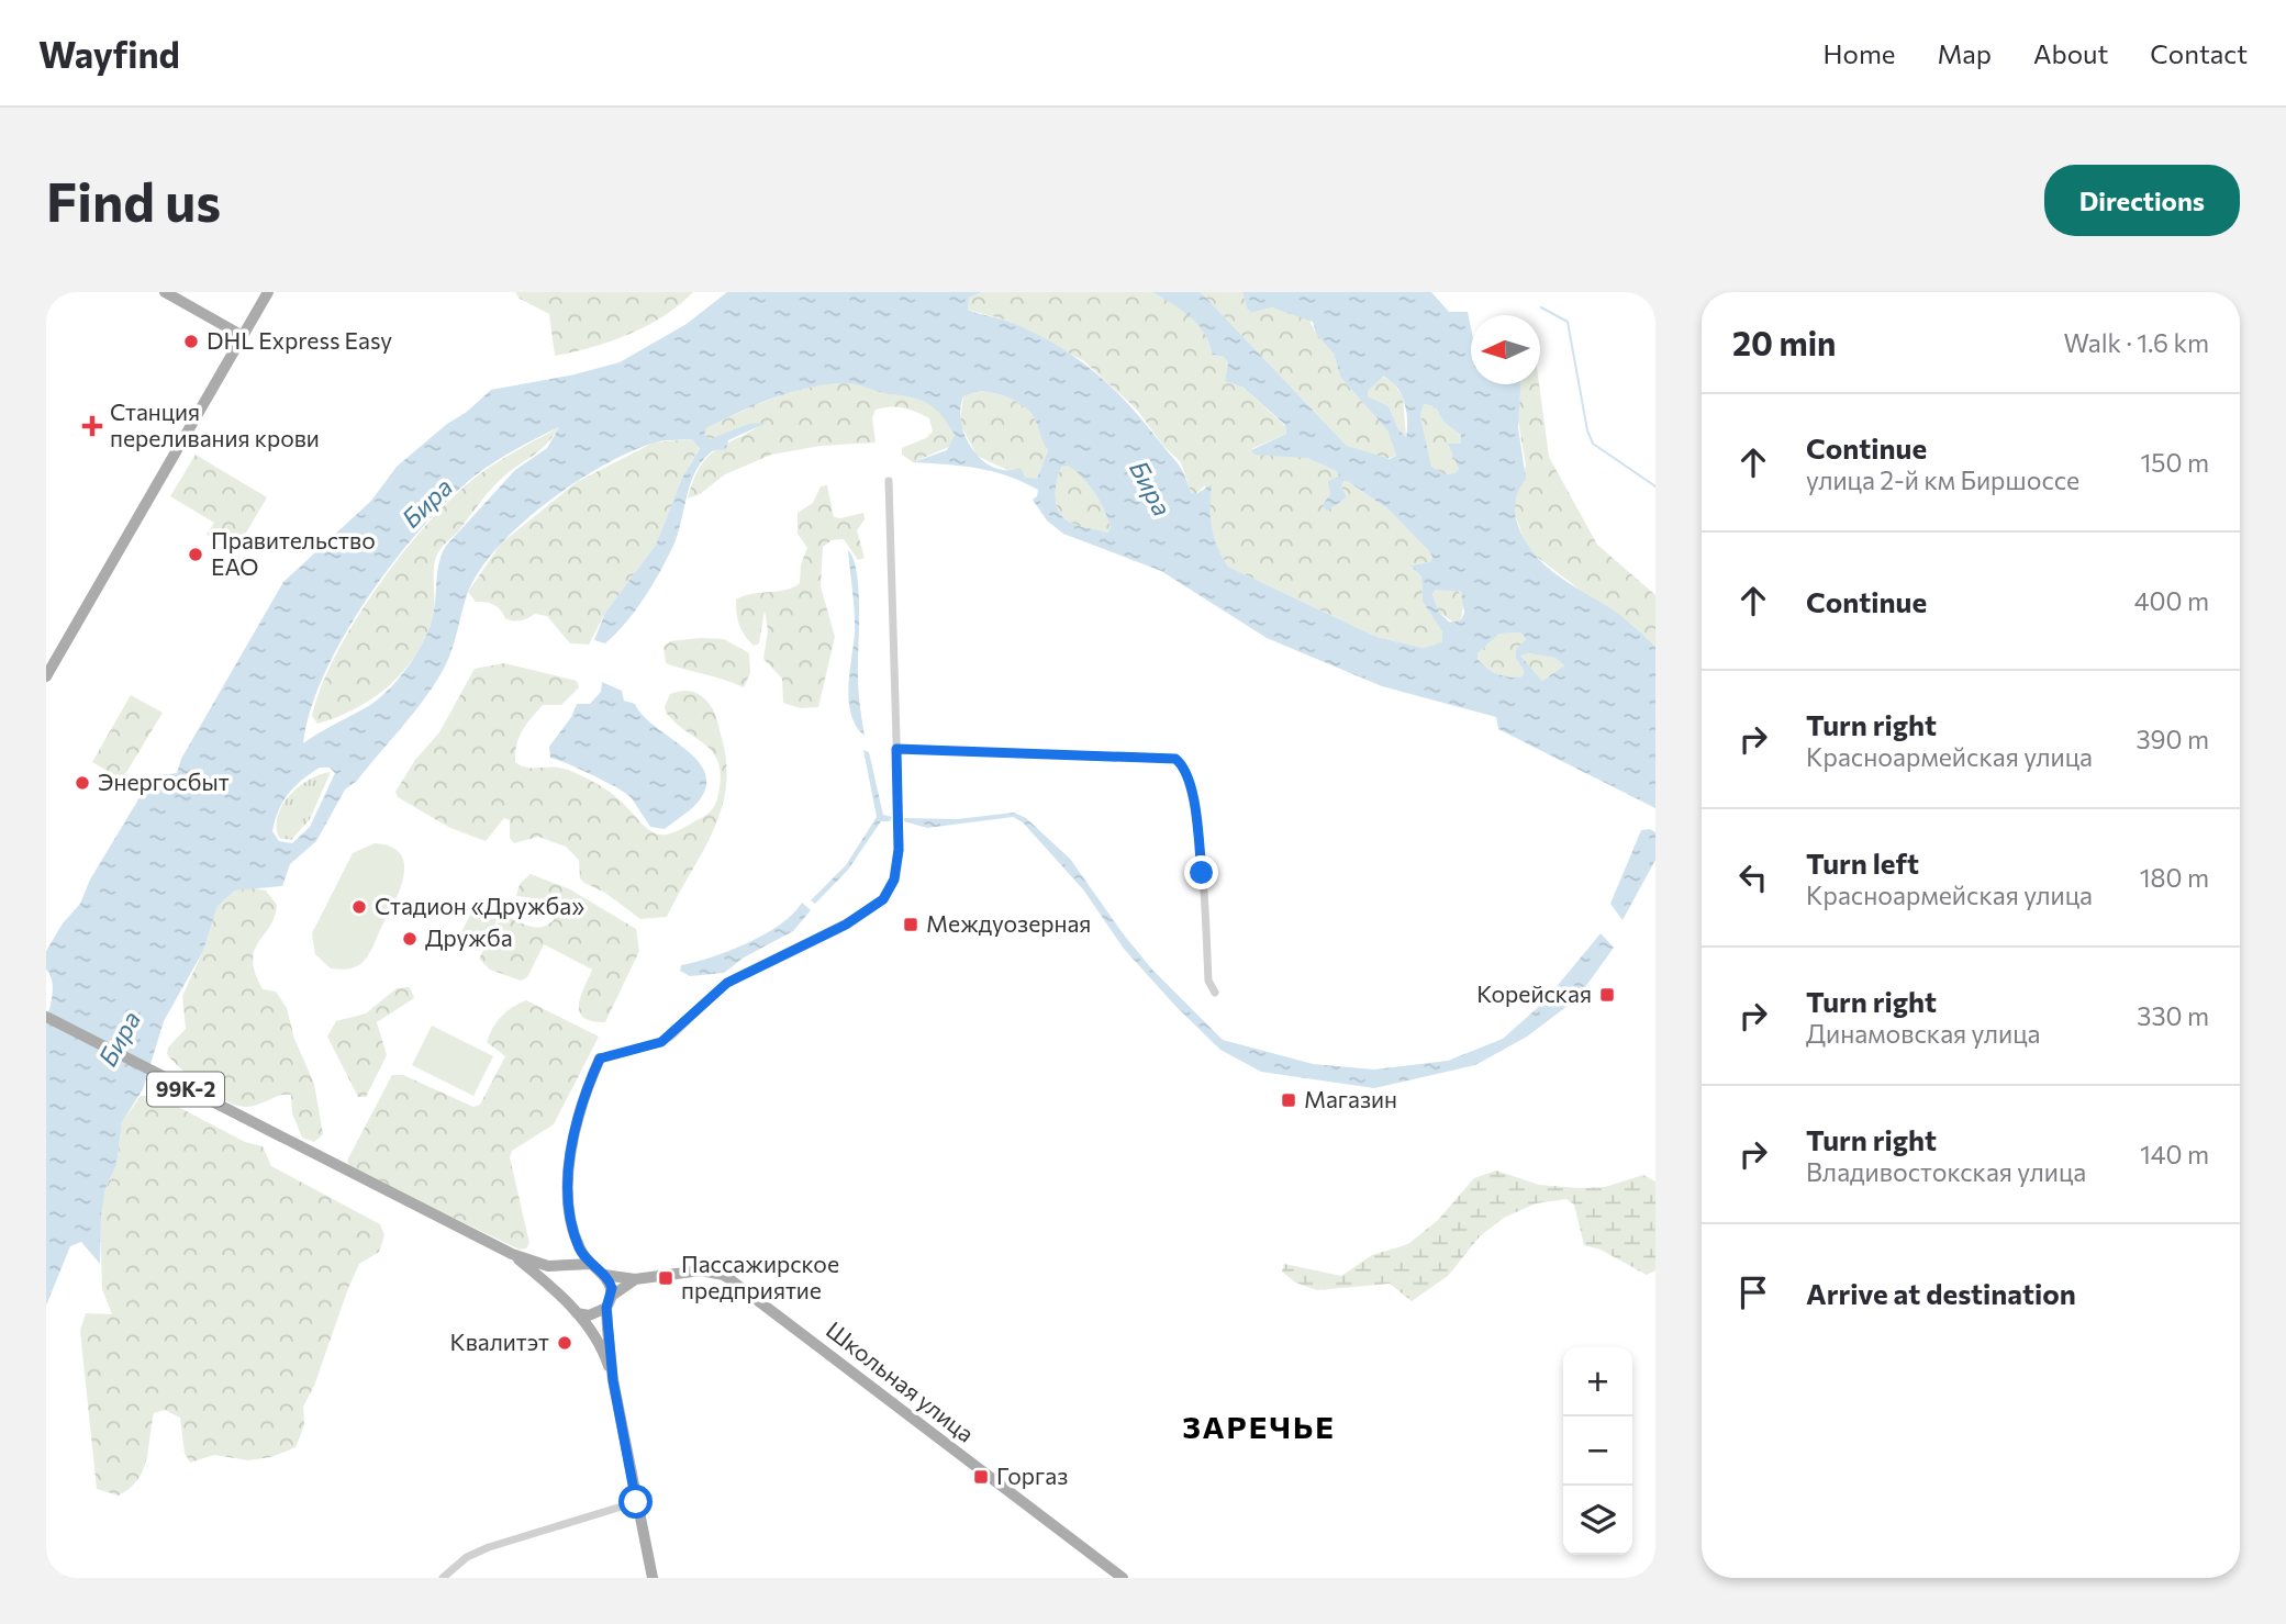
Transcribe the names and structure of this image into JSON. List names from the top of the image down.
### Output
{
  "streets": {
    "main road": ["99К-2", "Школьная улица"]
  },
  "districts": ["ЗАРЕЧЬЕ"],
  "water": ["Бира"],
  "places": {
    "other": [
      "DHL Express Easy",
      "Правительство ЕАО",
      "Энергосбыт",
      "Стадион «Дружба»",
      "Дружба",
      "Квалитэт"
    ],
    "health": ["Станция переливания крови"],
    "transit": [
      "Междуозерная",
      "Корейская",
      "Магазин",
      "Пассажирское предприятие",
      "Горгаз"
    ]
  },
  "north": "left",
  "page": {
    "header": "Wayfind",
    "nav": [
      "Home",
      "Map",
      "About",
      "Contact"
    ],
    "buttons": "Directions",
    "title": "Find us",
    "heading": ["20 min", "Walk · 1.6 km"],
    "list": [
      ["Continue", "улица 2-й км Биршоссе", "150 m"],
      ["Continue", "400 m"],
      ["Turn right", "Красноармейская улица", "390 m"],
      ["Turn left", "Красноармейская улица", "180 m"],
      ["Turn right", "Динамовская улица", "330 m"],
      ["Turn right", "Владивостокская улица", "140 m"],
      "Arrive at destination"
    ],
    "map_buttons": ["+", "−"]
  }
}
